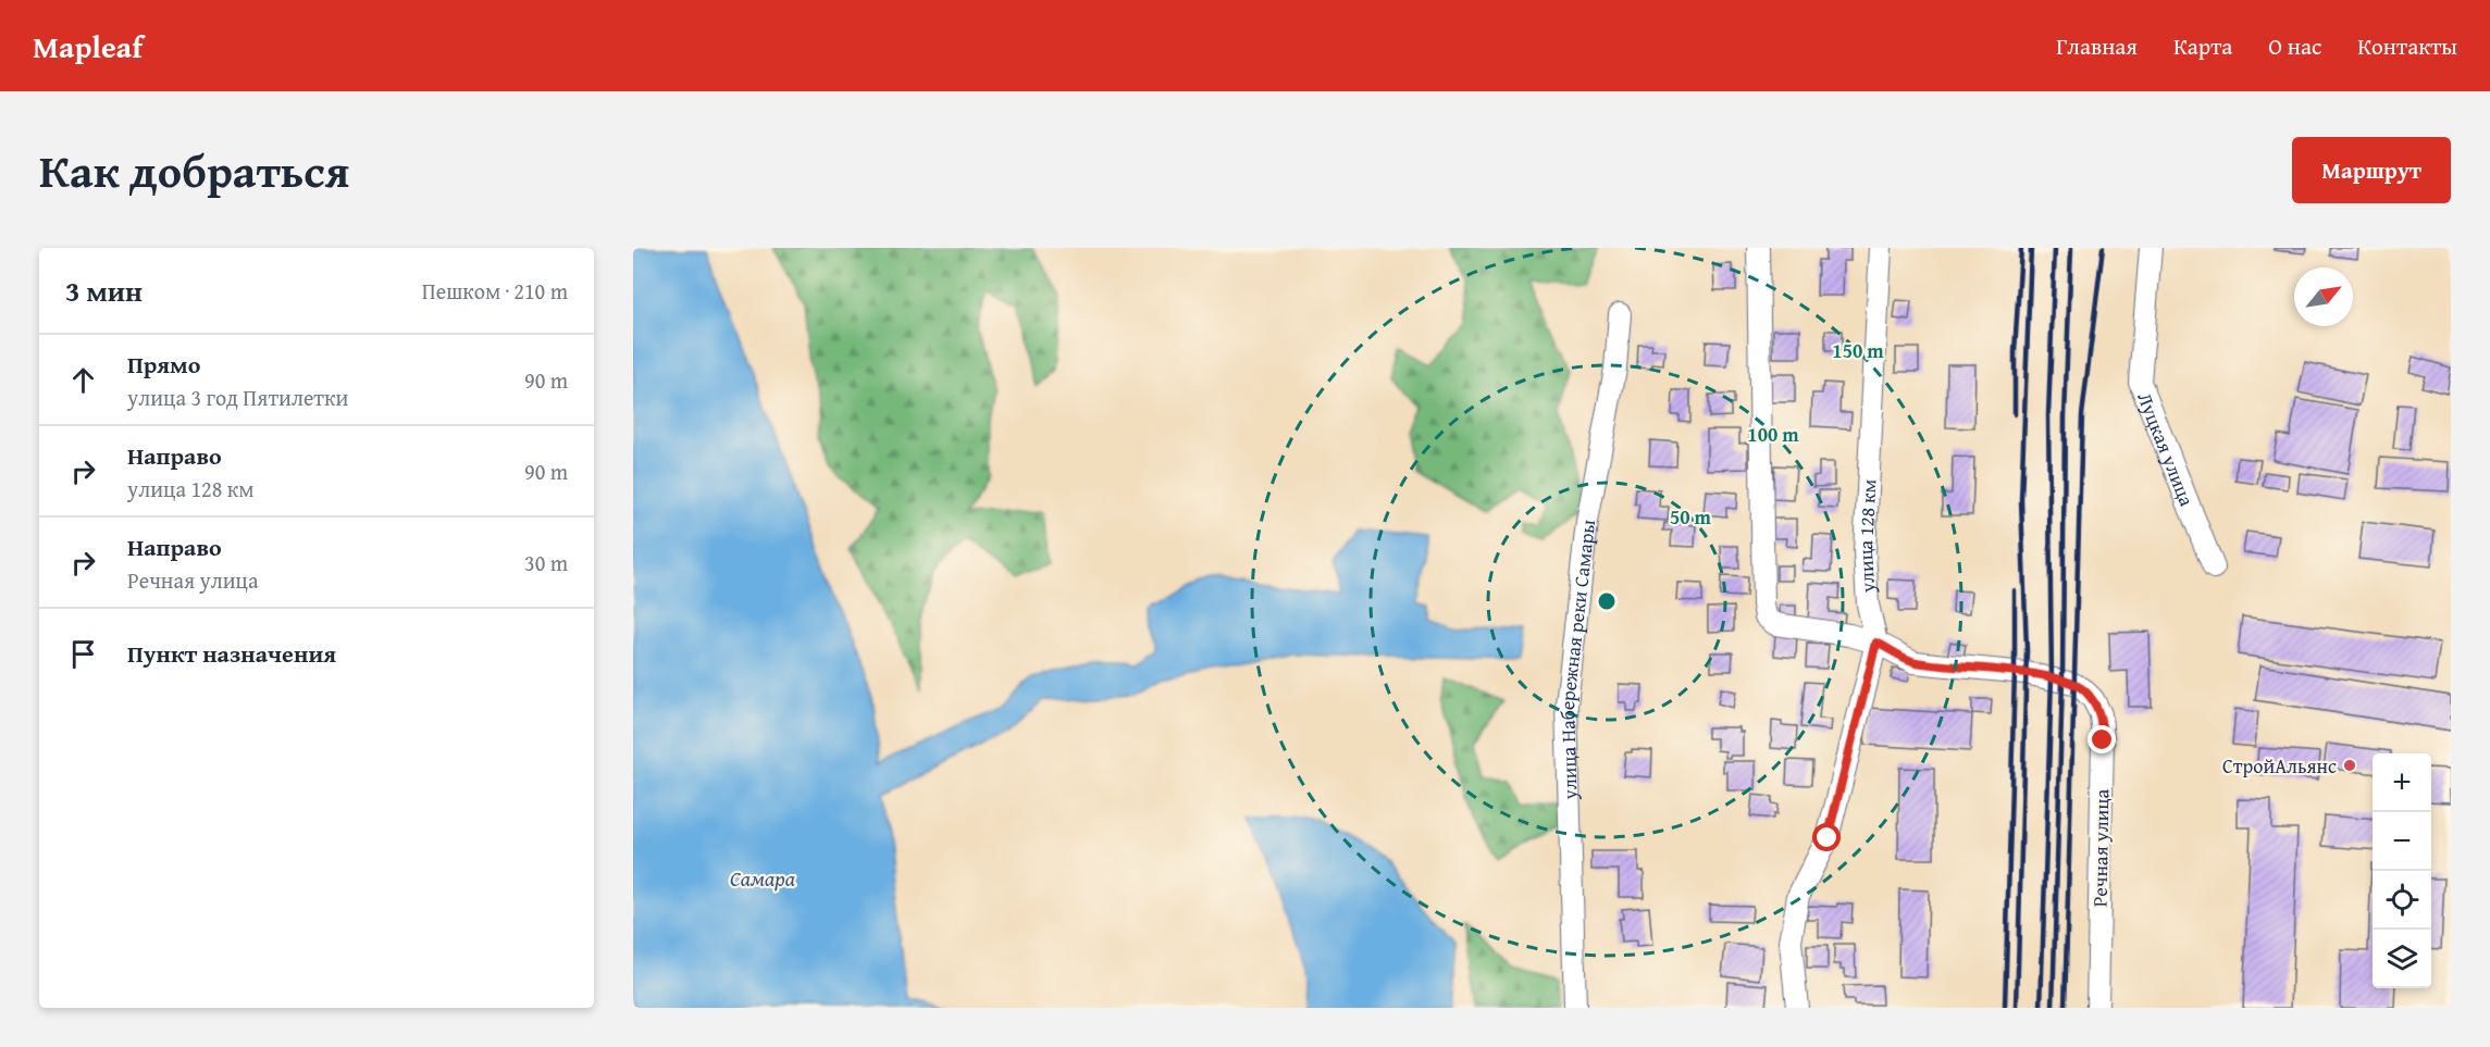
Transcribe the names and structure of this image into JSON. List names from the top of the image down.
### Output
{
  "streets": {
    "street": [
      "Луцкая улица",
      "улица 128 км",
      "улица Набережная реки Самары",
      "Речная улица"
    ]
  },
  "crossings": [
    ["улица 128 км", "Речная улица"]
  ],
  "water": ["Самара"],
  "places": ["СтройАльянс"],
  "north": "top right",
  "page": {
    "header": "Mapleaf",
    "nav": [
      "Главная",
      "Карта",
      "О нас",
      "Контакты"
    ],
    "title": "Как добраться",
    "buttons": "Маршрут",
    "heading": ["3 мин", "Пешком · 210 m"],
    "list": [
      ["Прямо", "улица 3 год Пятилетки", "90 m"],
      ["Направо", "улица 128 км", "90 m"],
      ["Направо", "Речная улица", "30 m"],
      "Пункт назначения"
    ],
    "map_buttons": ["+", "−"]
  },
  "rings": ["150 m", "100 m", "50 m"]
}
